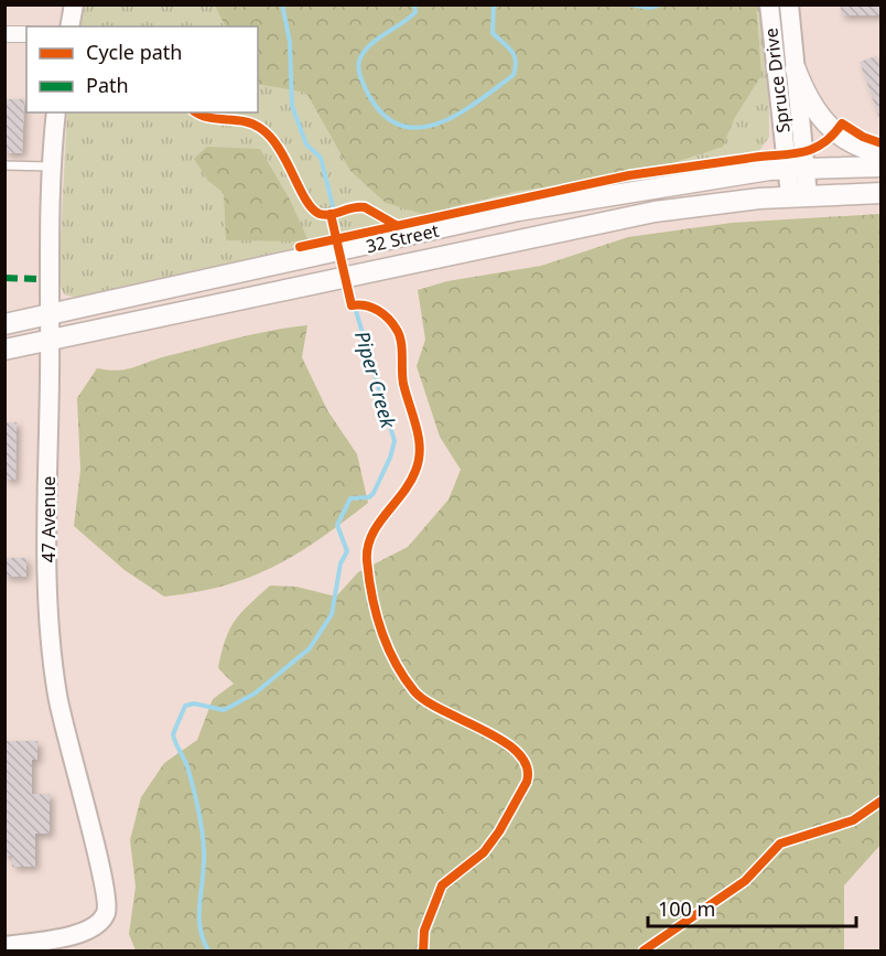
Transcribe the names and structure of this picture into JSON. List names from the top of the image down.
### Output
{
  "streets": {
    "main road": ["32 Street"],
    "street": ["Spruce Drive", "47 Avenue"]
  },
  "crossings": [
    ["Spruce Drive", "32 Street"],
    ["32 Street", "47 Avenue"]
  ],
  "water": ["Piper Creek"],
  "legend": ["Cycle path", "Path"],
  "scale_bar": "100 m"
}
